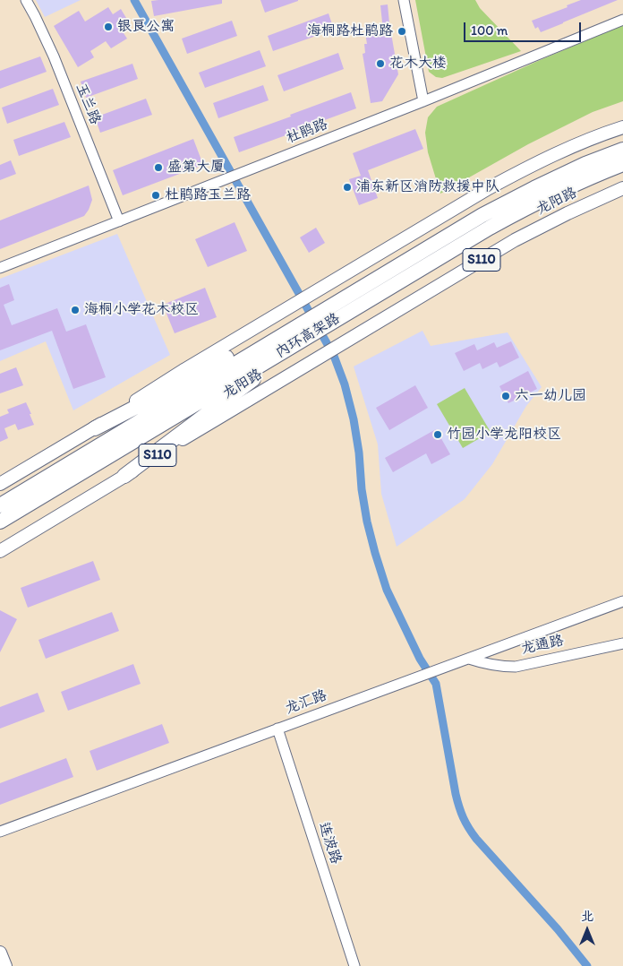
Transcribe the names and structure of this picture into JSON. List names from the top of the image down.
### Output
{
  "streets": {
    "highway": ["内环高架路"],
    "main road": ["龙阳路", "S110"],
    "street": [
      "玉兰路",
      "杜鹃路",
      "龙通路",
      "龙汇路",
      "连波路"
    ]
  },
  "crossings": [
    ["玉兰路", "杜鹃路"],
    ["龙通路", "龙汇路"],
    ["龙汇路", "连波路"]
  ],
  "places": [
    "银良公寓",
    "海桐路杜鹃路",
    "花木大楼",
    "盛第大厦",
    "浦东新区消防救援中队",
    "杜鹃路玉兰路",
    "海桐小学花木校区",
    "六一幼儿园",
    "竹园小学龙阳校区"
  ],
  "scale_bar": "100 m",
  "north": "top"
}
